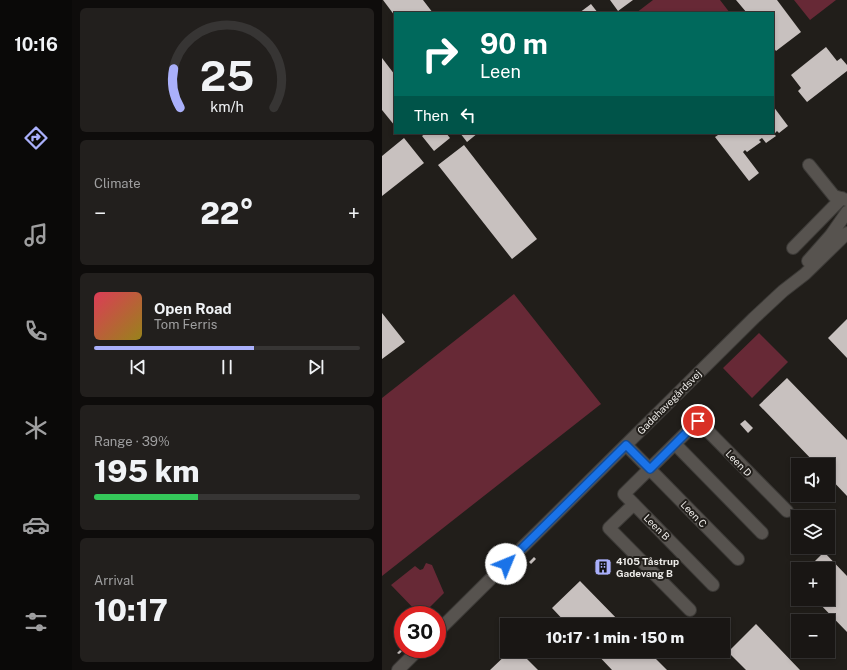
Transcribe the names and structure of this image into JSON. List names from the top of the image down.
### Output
{
  "streets": {
    "street": [
      "Gadehavegårdsvej",
      "Leen D",
      "Leen C",
      "Leen B"
    ]
  },
  "crossings": [
    ["Gadehavegårdsvej", "Leen C"],
    ["Leen D", "Leen C"],
    ["Leen D", "Leen B"],
    ["Leen C", "Leen B"]
  ],
  "places": {
    "building": ["4105 Tåstrup Gadevang B"]
  },
  "page": {
    "tabs": "10:16",
    "turn": ["90 m", "Leen"],
    "then": "Then",
    "tile": [
      "Climate",
      ["Range · 39%", "195 km"],
      ["Arrival", "10:17"]
    ],
    "heat": ["−", "22°", "+"],
    "song": ["Open Road", "Tom Ferris"],
    "map_buttons": ["+", "−"],
    "limit": "30",
    "trip": "10:17 · 1 min · 150 m",
    "gauge": ["25", "km/h"]
  }
}
